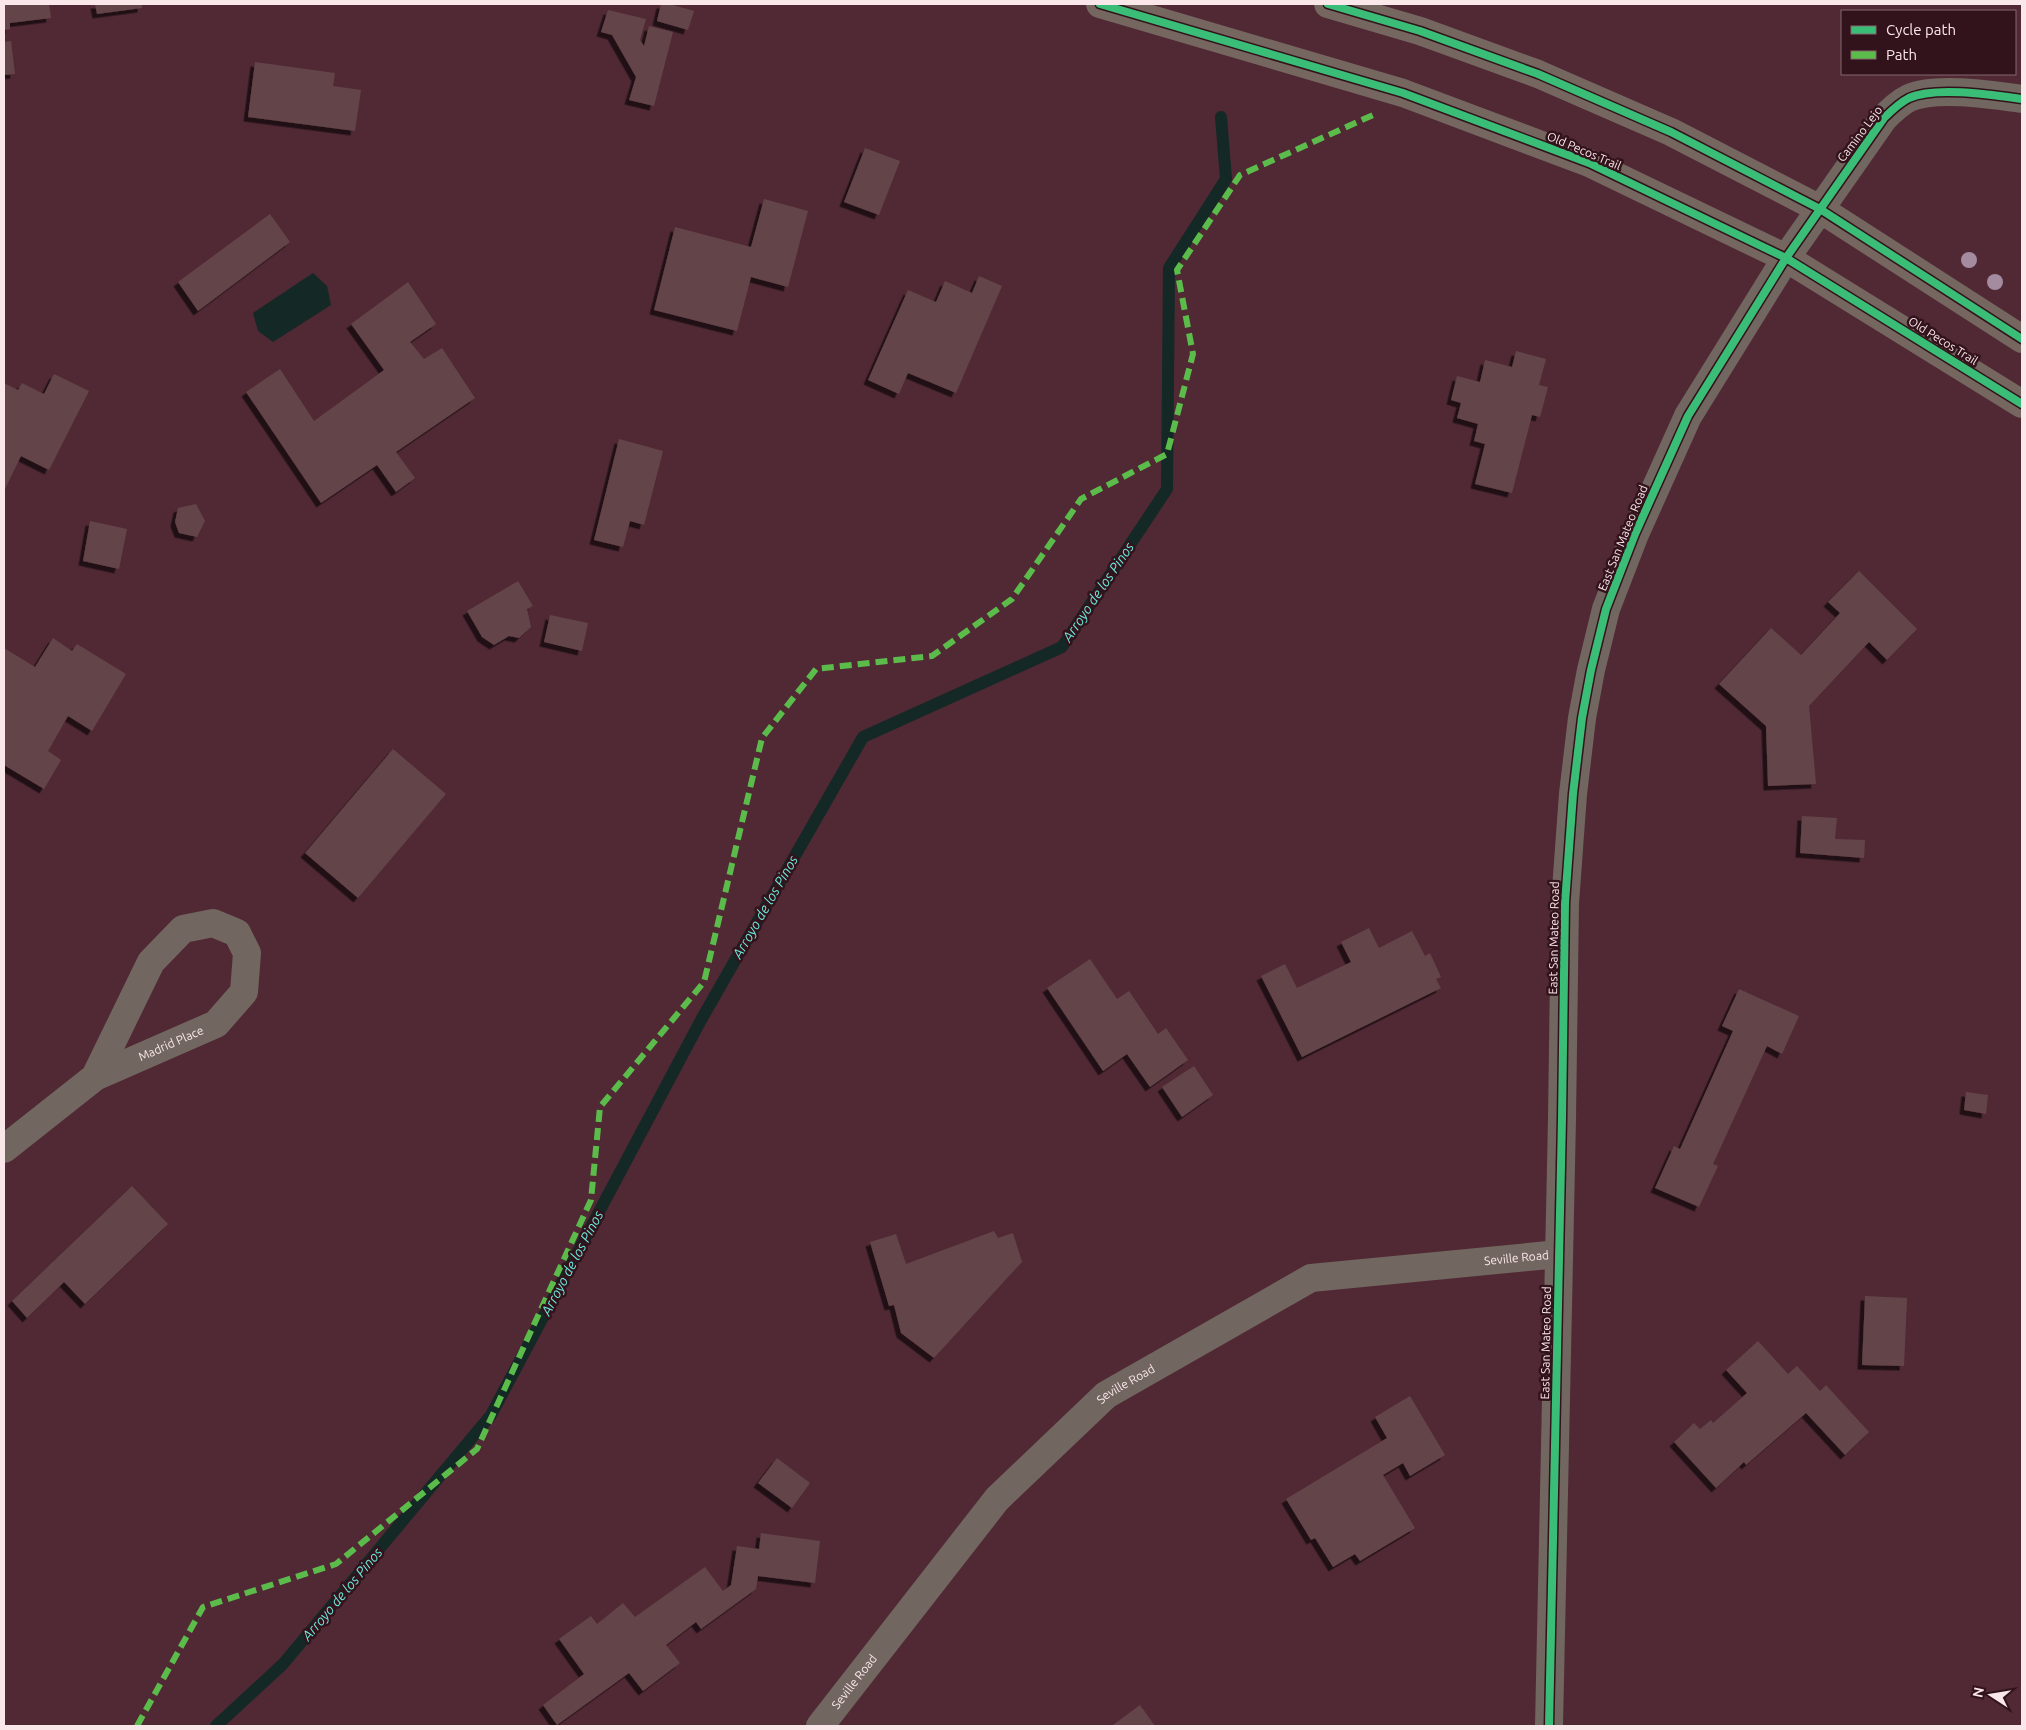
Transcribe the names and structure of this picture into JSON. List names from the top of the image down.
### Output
{
  "streets": {
    "main road": ["Old Pecos Trail"],
    "street": [
      "Camino Lejo",
      "East San Mateo Road",
      "Madrid Place",
      "Seville Road"
    ]
  },
  "crossings": [
    ["Camino Lejo", "East San Mateo Road"],
    ["Old Pecos Trail", "East San Mateo Road"],
    ["East San Mateo Road", "Seville Road"]
  ],
  "water": ["Arroyo de los Pinos"],
  "legend": ["Cycle path", "Path"],
  "north": "left"
}
